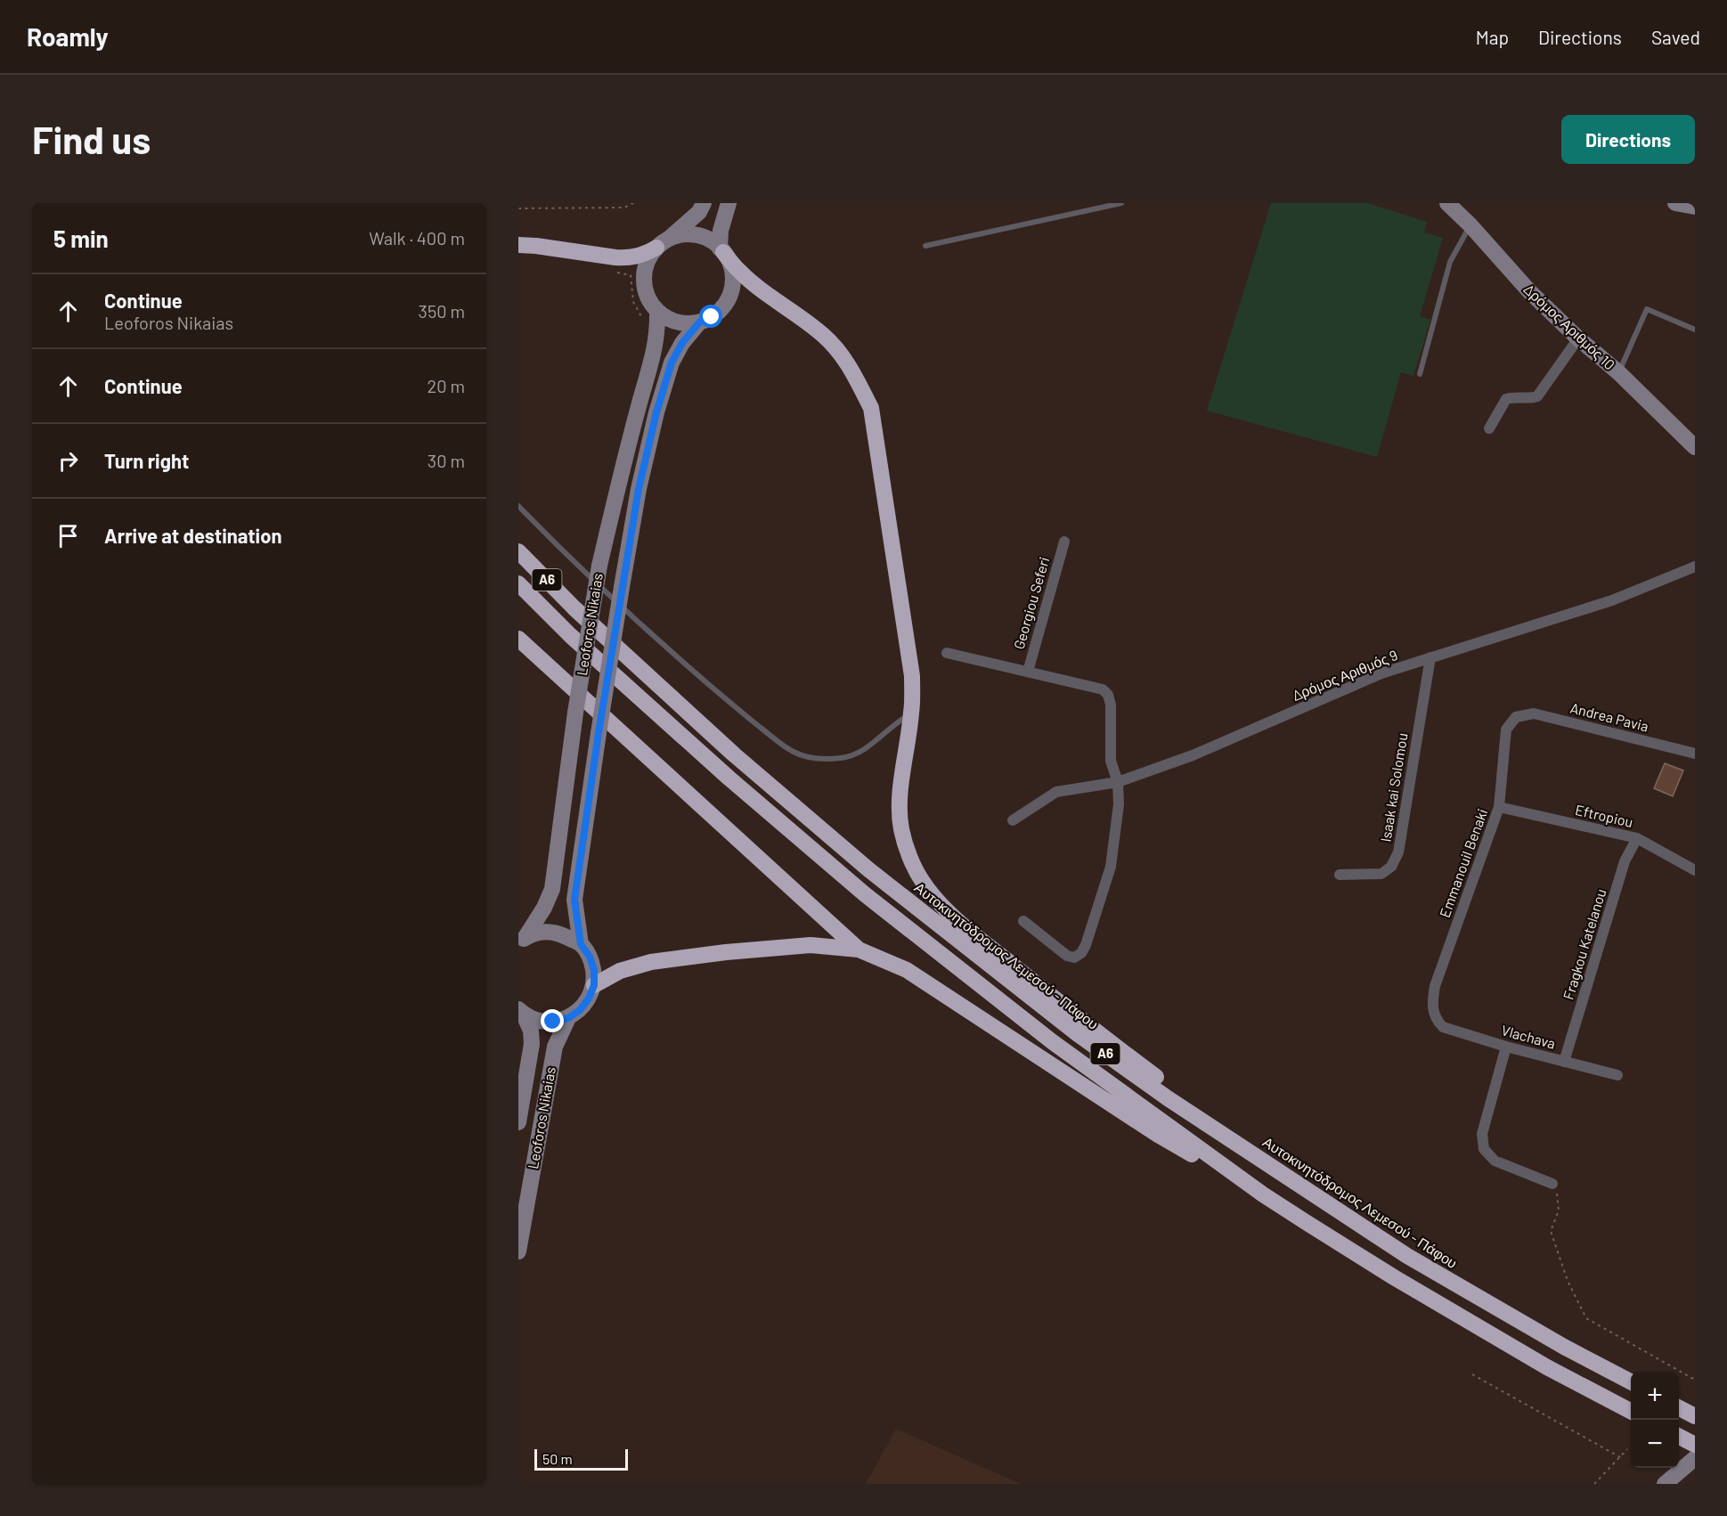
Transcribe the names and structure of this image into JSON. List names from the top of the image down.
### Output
{
  "streets": {
    "highway": ["A6", "Αυτοκινητόδρομος Λεμεσού - Πάφου"],
    "main road": ["Δρόμος Αριθμός 10", "Leoforos Nikaias"],
    "street": [
      "Georgiou Seferi",
      "Δρόμος Αριθμός 9",
      "Andrea Pavia",
      "Isaak kai Solomou",
      "Eftropiou",
      "Emmanouil Benaki",
      "Fragkou Katelanou",
      "Vlachava"
    ]
  },
  "crossings": [
    ["Δρόμος Αριθμός 9", "Isaak kai Solomou"],
    ["Andrea Pavia", "Emmanouil Benaki"],
    ["Eftropiou", "Emmanouil Benaki"],
    ["Eftropiou", "Fragkou Katelanou"],
    ["Emmanouil Benaki", "Vlachava"],
    ["Fragkou Katelanou", "Vlachava"]
  ],
  "scale_bar": "50 m",
  "page": {
    "header": "Roamly",
    "nav": ["Map", "Directions", "Saved"],
    "buttons": "Directions",
    "title": "Find us",
    "heading": ["5 min", "Walk · 400 m"],
    "list": [
      ["Continue", "Leoforos Nikaias", "350 m"],
      ["Continue", "20 m"],
      ["Turn right", "30 m"],
      "Arrive at destination"
    ],
    "map_buttons": ["+", "−"],
    "scale": "50 m"
  }
}
